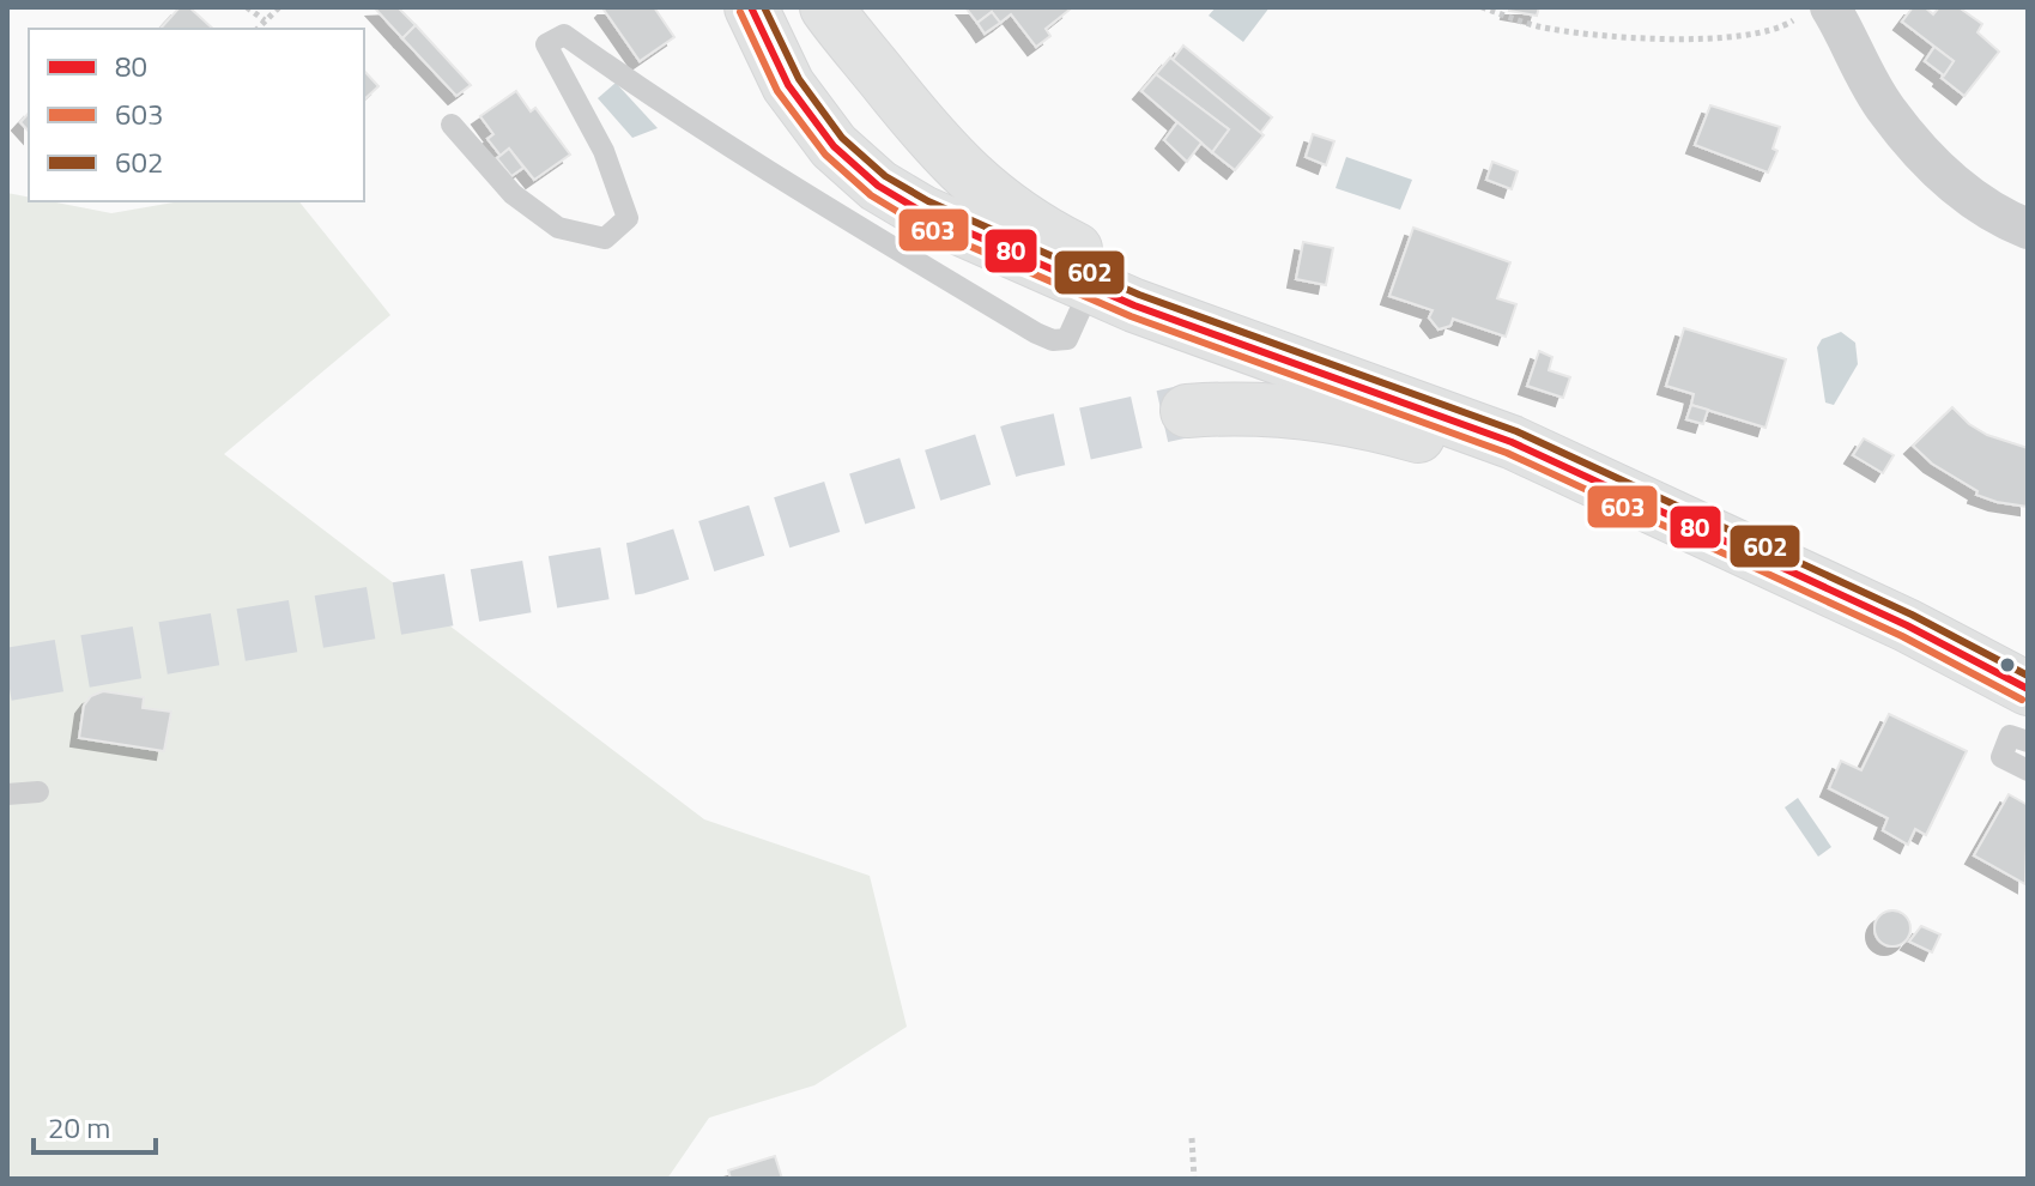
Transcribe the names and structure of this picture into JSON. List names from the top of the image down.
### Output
{
  "lines": ["transit line 80", "transit line 602", "transit line 603"],
  "legend": ["80", "603", "602"],
  "scale_bar": "20 m"
}
